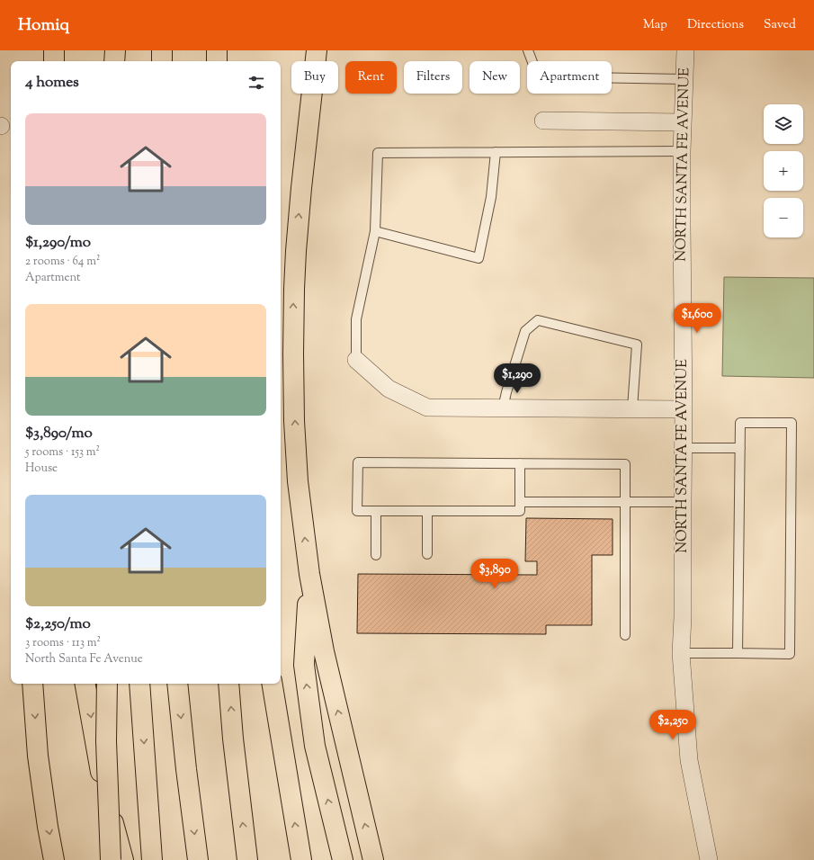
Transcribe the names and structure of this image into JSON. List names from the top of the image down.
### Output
{
  "streets": {
    "street": ["NORTH SANTA FE AVENUE"]
  },
  "page": {
    "header": "Homiq",
    "nav": ["Map", "Directions", "Saved"],
    "chip": [
      "Buy",
      "Rent",
      "Filters",
      "New",
      "Apartment"
    ],
    "heading": "4 homes",
    "map_buttons": ["+", "−"],
    "list": [
      {
        "name": "$1,290/mo",
        "note": "2 rooms · 64 m² · Apartment"
      },
      {
        "name": "$3,890/mo",
        "note": "5 rooms · 153 m² · House"
      },
      {
        "name": "$2,250/mo",
        "note": "3 rooms · 113 m² · North Santa Fe Avenue"
      }
    ],
    "price": [
      "$1,600",
      "$1,290",
      "$3,890",
      "$2,250"
    ]
  }
}
